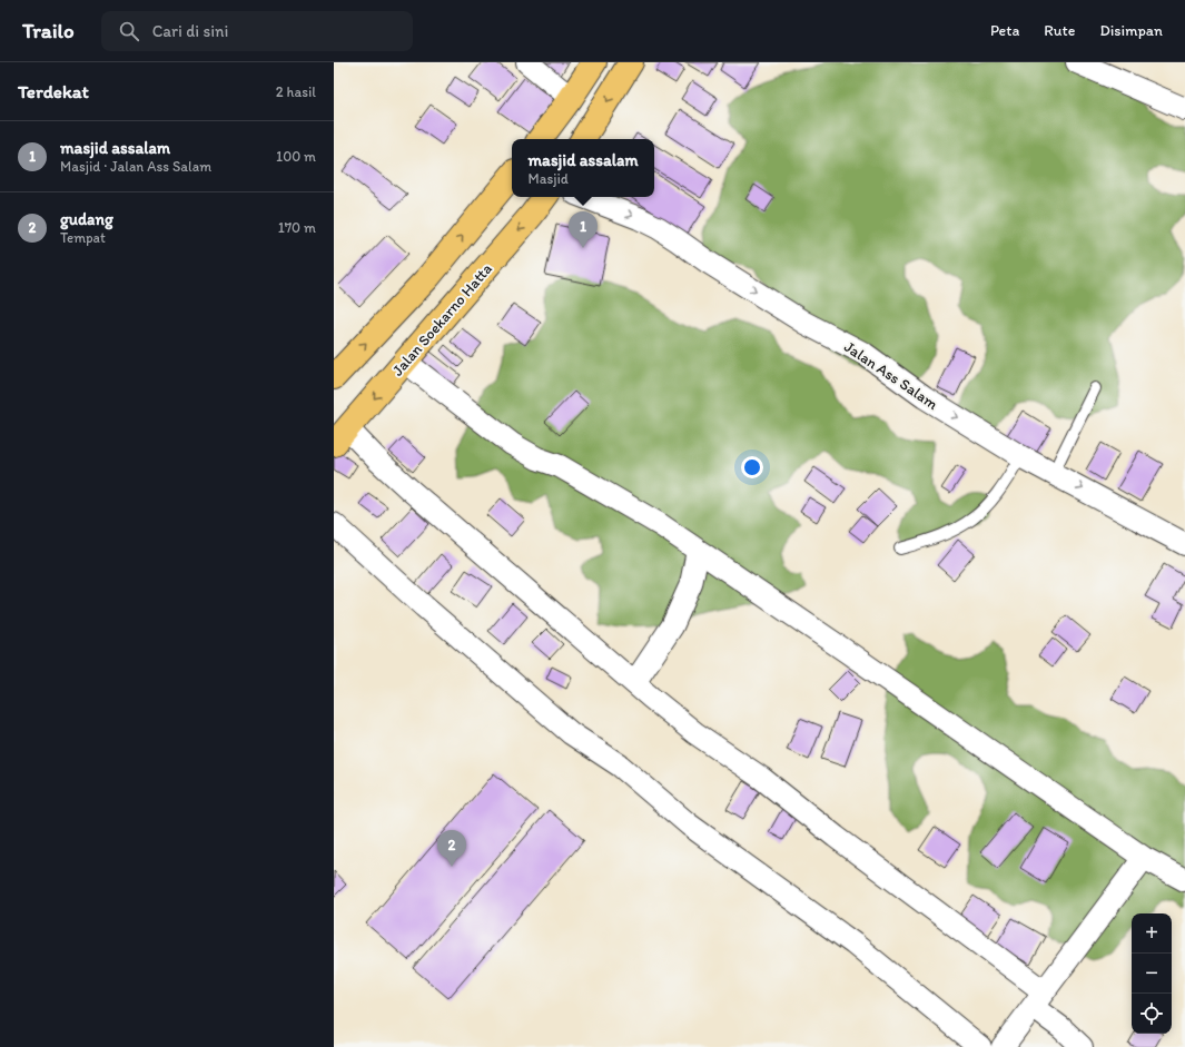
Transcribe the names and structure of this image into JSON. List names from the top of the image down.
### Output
{
  "streets": {
    "highway": ["Jalan Soekarno Hatta"],
    "street": ["Jalan Ass Salam"]
  },
  "one_way": ["Jalan Ass Salam"],
  "page": {
    "header": "Trailo",
    "search": "Cari di sini",
    "nav": ["Peta", "Rute", "Disimpan"],
    "heading": ["Terdekat", "2 hasil"],
    "list": [
      {
        "mark": "1",
        "name": "masjid assalam",
        "note": "Masjid · Jalan Ass Salam",
        "value": "100 m"
      },
      {
        "mark": "2",
        "name": "gudang",
        "note": "Tempat",
        "value": "170 m"
      }
    ],
    "popup": ["masjid assalam", "Masjid"],
    "pins": ["1", "2"],
    "map_buttons": ["+", "−"]
  }
}
